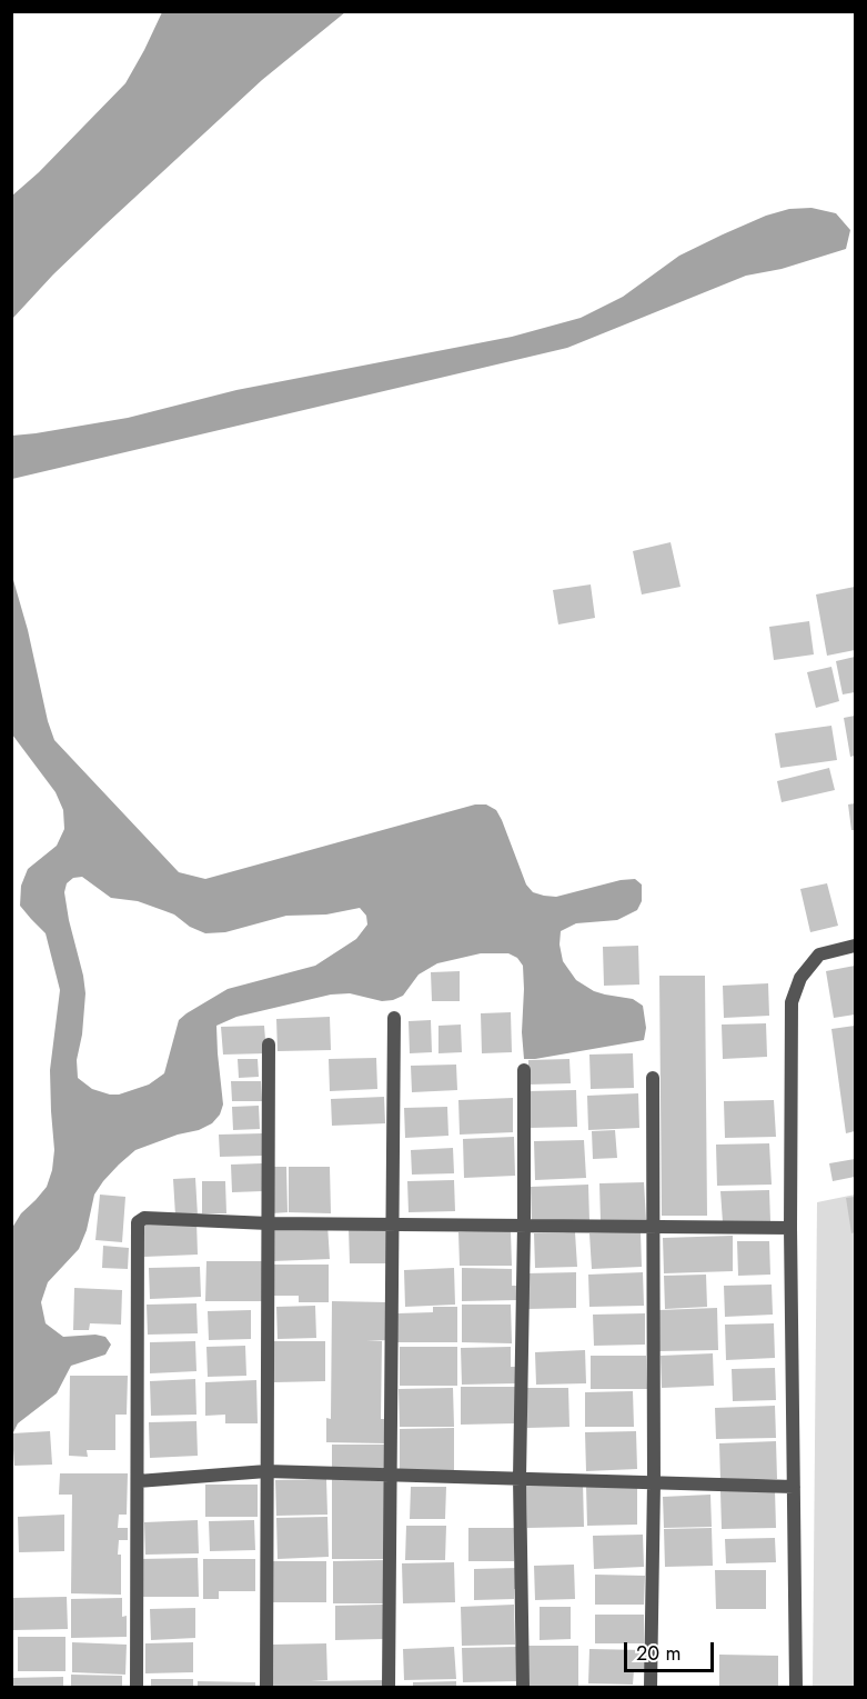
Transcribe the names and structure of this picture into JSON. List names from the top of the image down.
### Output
{
  "scale_bar": "20 m"
}
